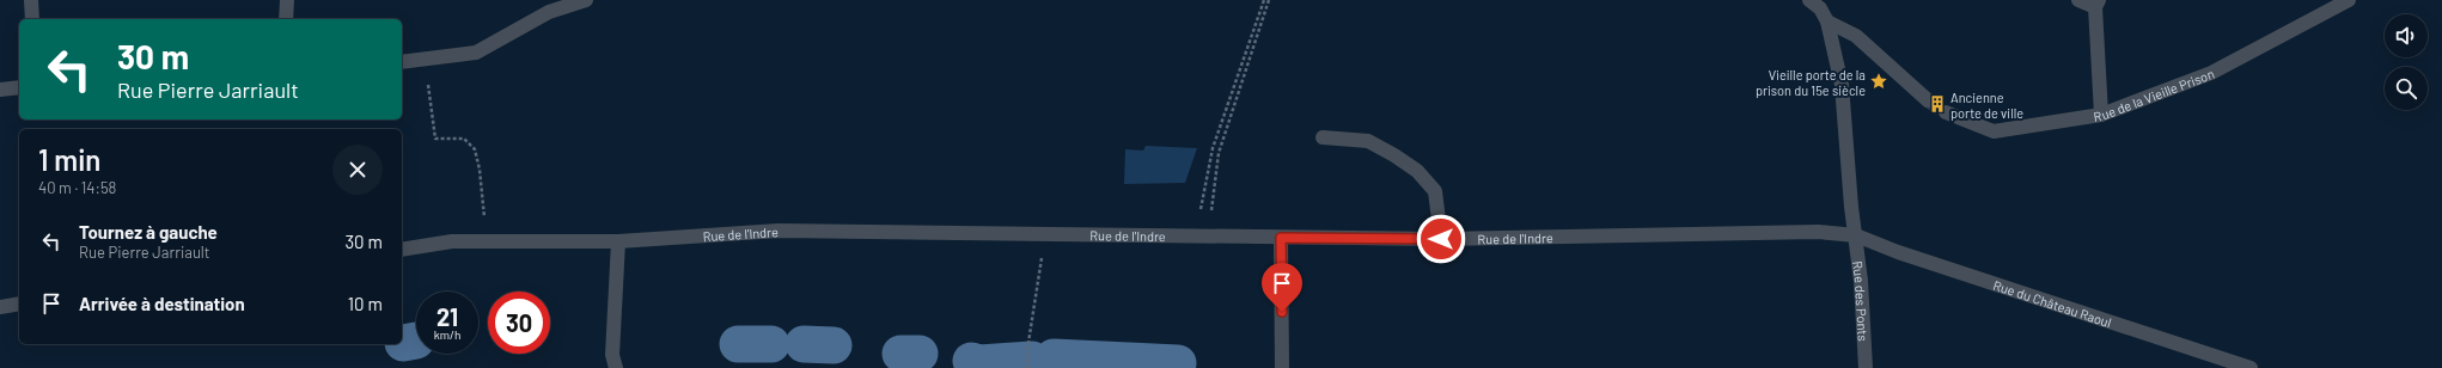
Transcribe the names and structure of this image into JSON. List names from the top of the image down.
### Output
{
  "streets": {
    "street": [
      "Rue de la Vieille Prison",
      "Rue de l'Indre",
      "Rue des Ponts",
      "Rue du Château Raoul"
    ]
  },
  "crossings": [
    ["Rue de l'Indre", "Rue des Ponts"],
    ["Rue de l'Indre", "Rue du Château Raoul"],
    ["Rue des Ponts", "Rue du Château Raoul"]
  ],
  "places": {
    "place": ["Vieille porte de la prison du 15e siècle"],
    "building": ["Ancienne porte de ville"]
  },
  "page": {
    "turn": ["30 m", "Rue Pierre Jarriault"],
    "heading": ["1 min", "40 m · 14:58"],
    "list": [
      {
        "name": "Tournez à gauche",
        "note": "Rue Pierre Jarriault",
        "value": "30 m"
      },
      {
        "name": "Arrivée à destination",
        "value": "10 m"
      }
    ],
    "speed": "21 km/h",
    "limit": "30"
  }
}
